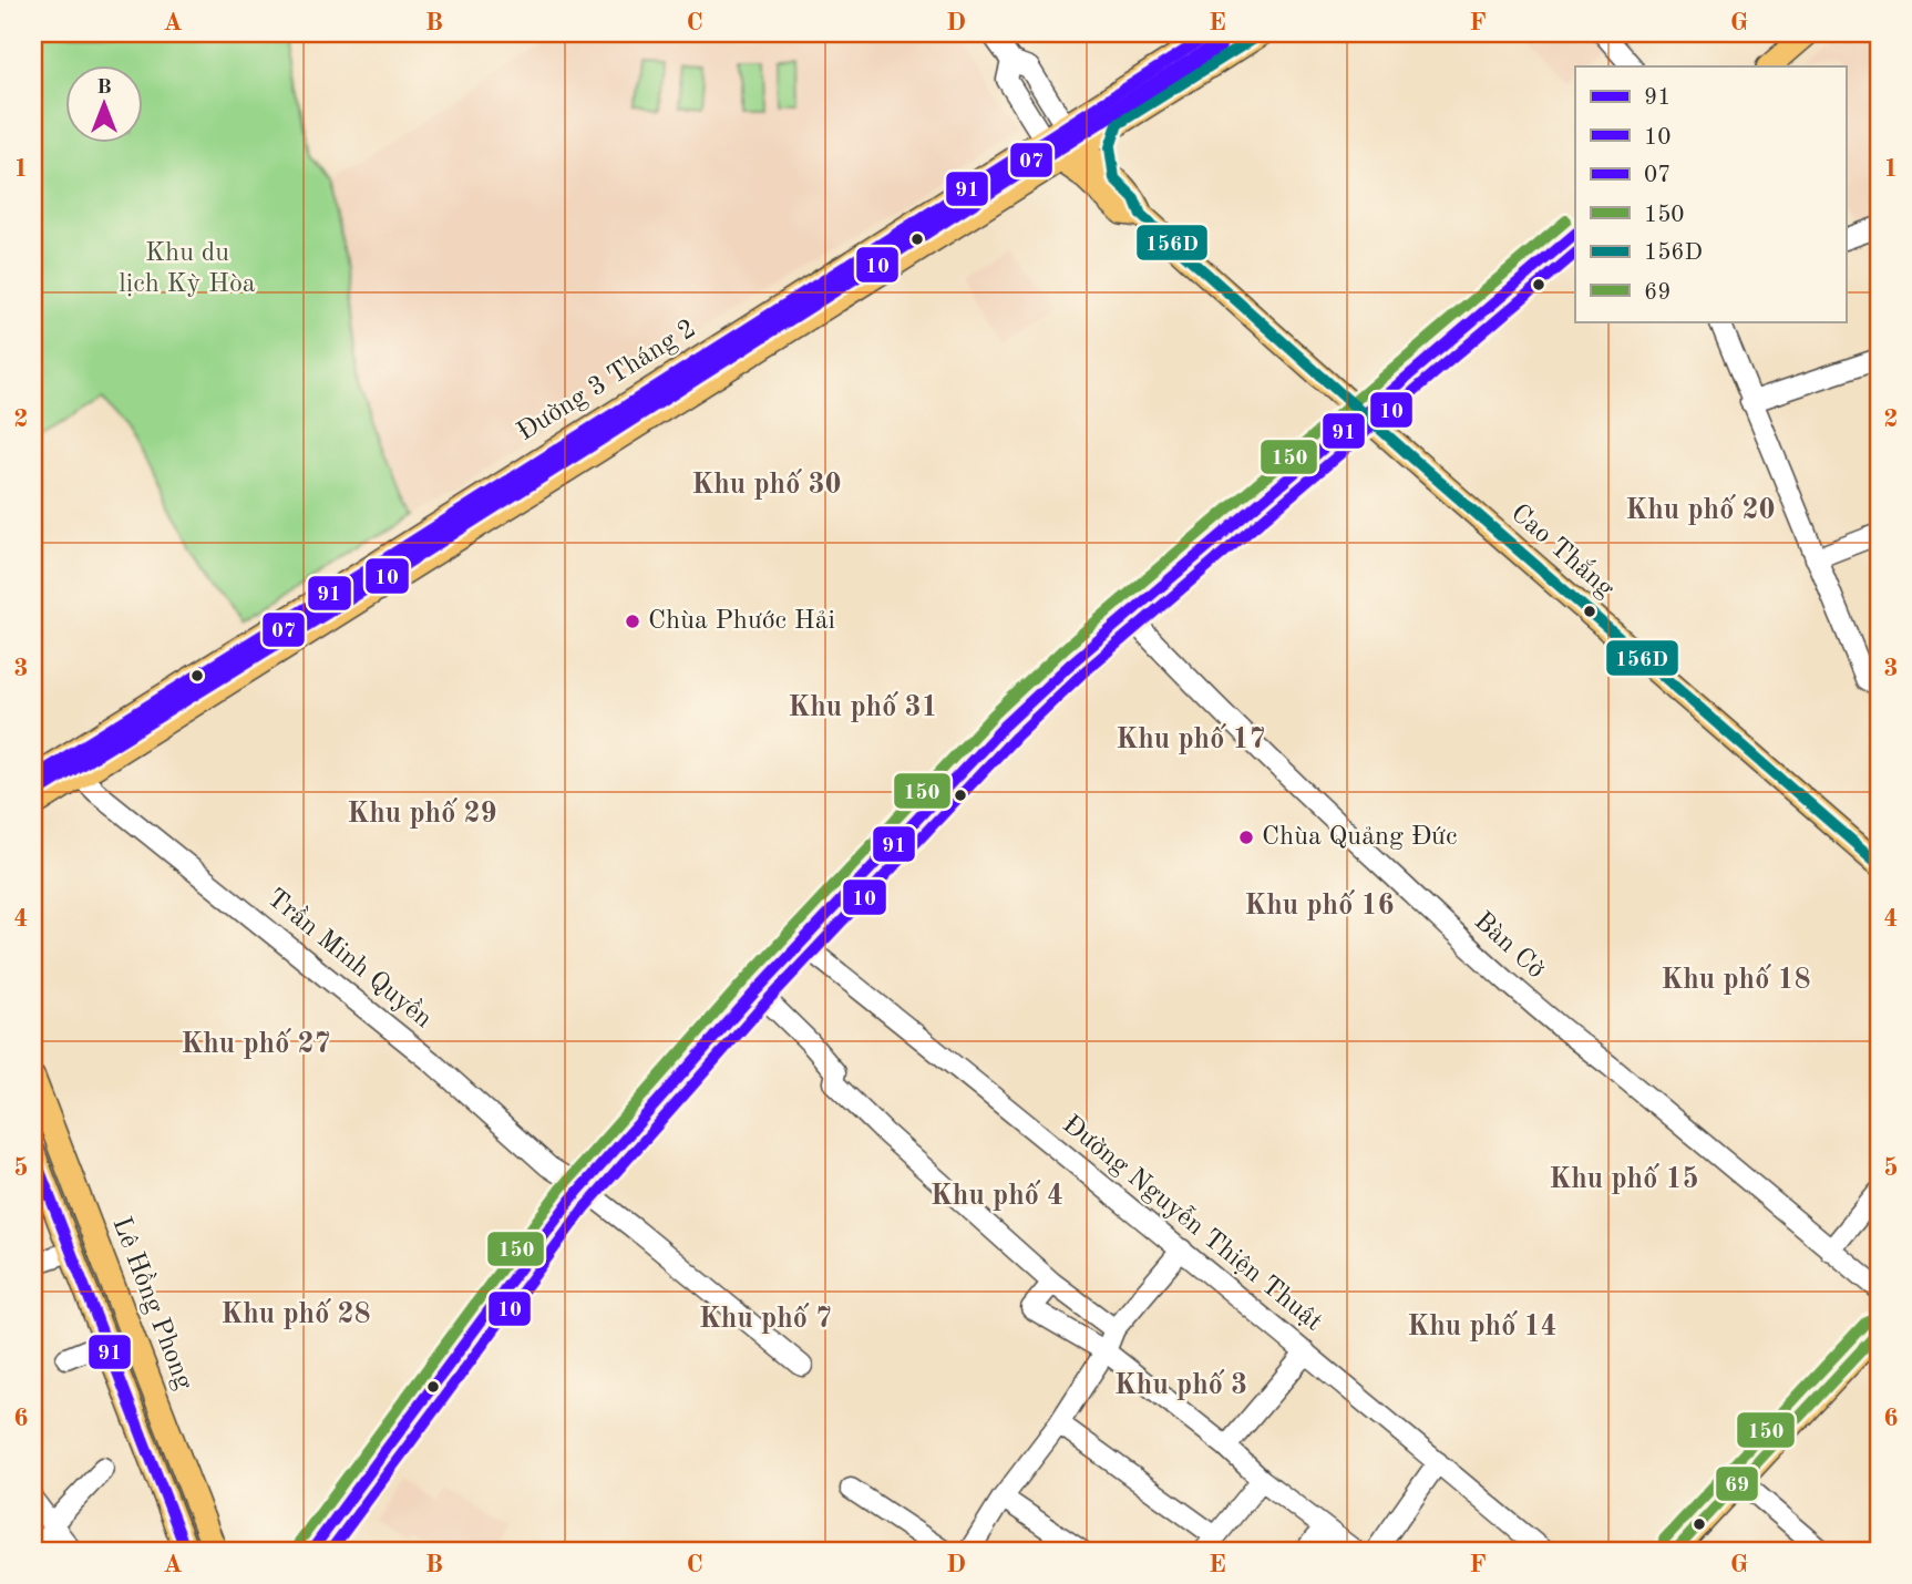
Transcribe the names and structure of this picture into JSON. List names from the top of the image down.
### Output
{
  "streets": {
    "main road": ["Đường 3 Tháng 2", "Cao Thắng", "Lê Hồng Phong"],
    "street": ["Bàn Cờ", "Trần Minh Quyền", "Đường Nguyễn Thiện Thuật"]
  },
  "crossings": [
    ["Đường 3 Tháng 2", "Cao Thắng"],
    ["Đường 3 Tháng 2", "Trần Minh Quyền"]
  ],
  "districts": [
    "Khu phố 30",
    "Khu phố 20",
    "Khu phố 31",
    "Khu phố 17",
    "Khu phố 29",
    "Khu phố 16",
    "Khu phố 18",
    "Khu phố 27",
    "Khu phố 15",
    "Khu phố 4",
    "Khu phố 28",
    "Khu phố 7",
    "Khu phố 14",
    "Khu phố 3"
  ],
  "parks": ["Khu du lịch Kỳ Hòa"],
  "places": ["Chùa Phước Hải", "Chùa Quảng Đức"],
  "lines": [
    "transit line 91",
    "transit line 07",
    "transit line 156D",
    "transit line 10",
    "transit line 150",
    "transit line 69"
  ],
  "legend": [
    "91",
    "10",
    "07",
    "150",
    "156D",
    "69"
  ],
  "north": "top",
  "grid": {
    "columns": [
      "A",
      "B",
      "C",
      "D",
      "E",
      "F",
      "G"
    ],
    "rows": [
      "1",
      "2",
      "3",
      "4",
      "5",
      "6"
    ]
  }
}
